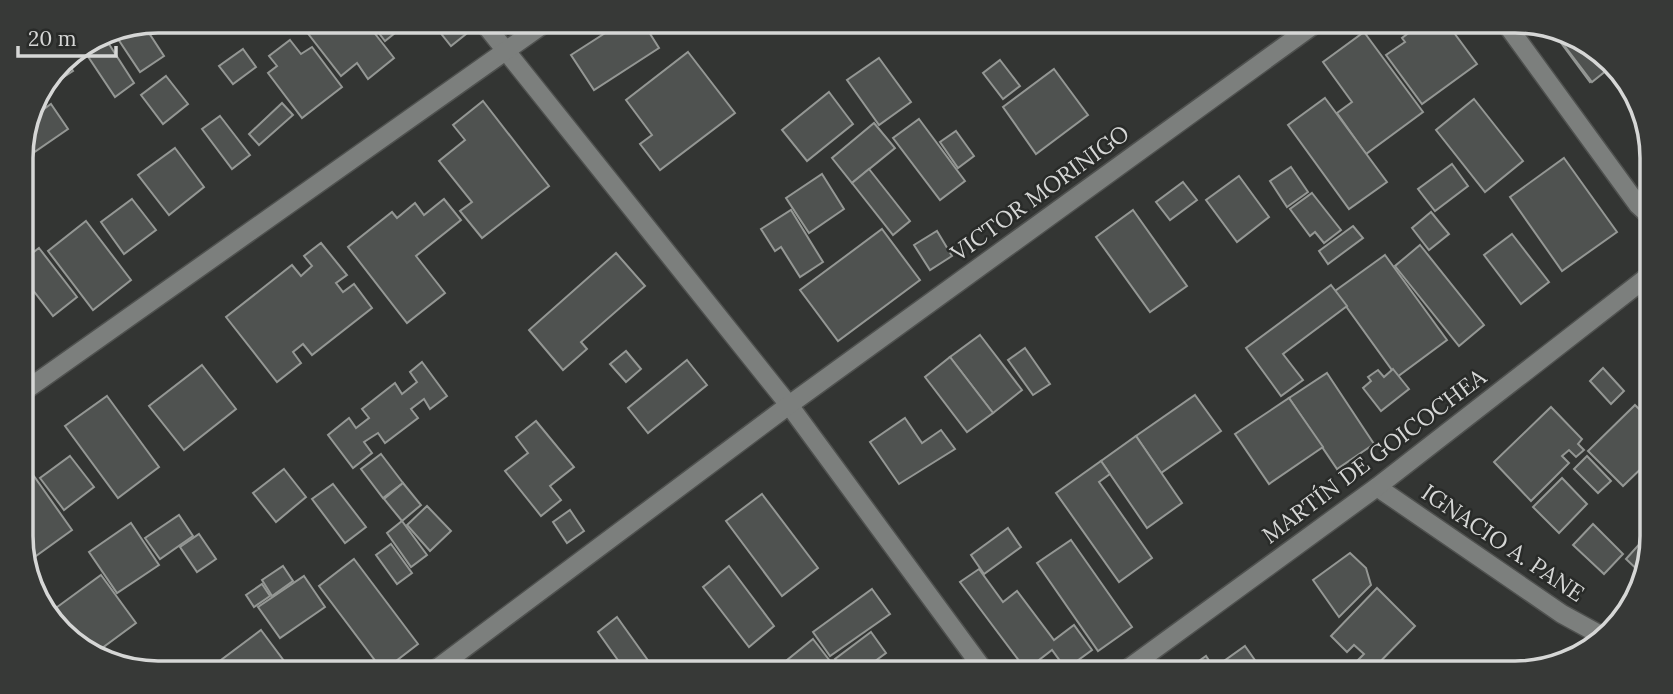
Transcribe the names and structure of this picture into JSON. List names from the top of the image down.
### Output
{
  "streets": {
    "street": ["VICTOR MORINIGO", "MARTÍN DE GOICOCHEA", "IGNACIO A. PANE"]
  },
  "crossings": [
    ["MARTÍN DE GOICOCHEA", "IGNACIO A. PANE"]
  ],
  "scale_bar": "20 m"
}
